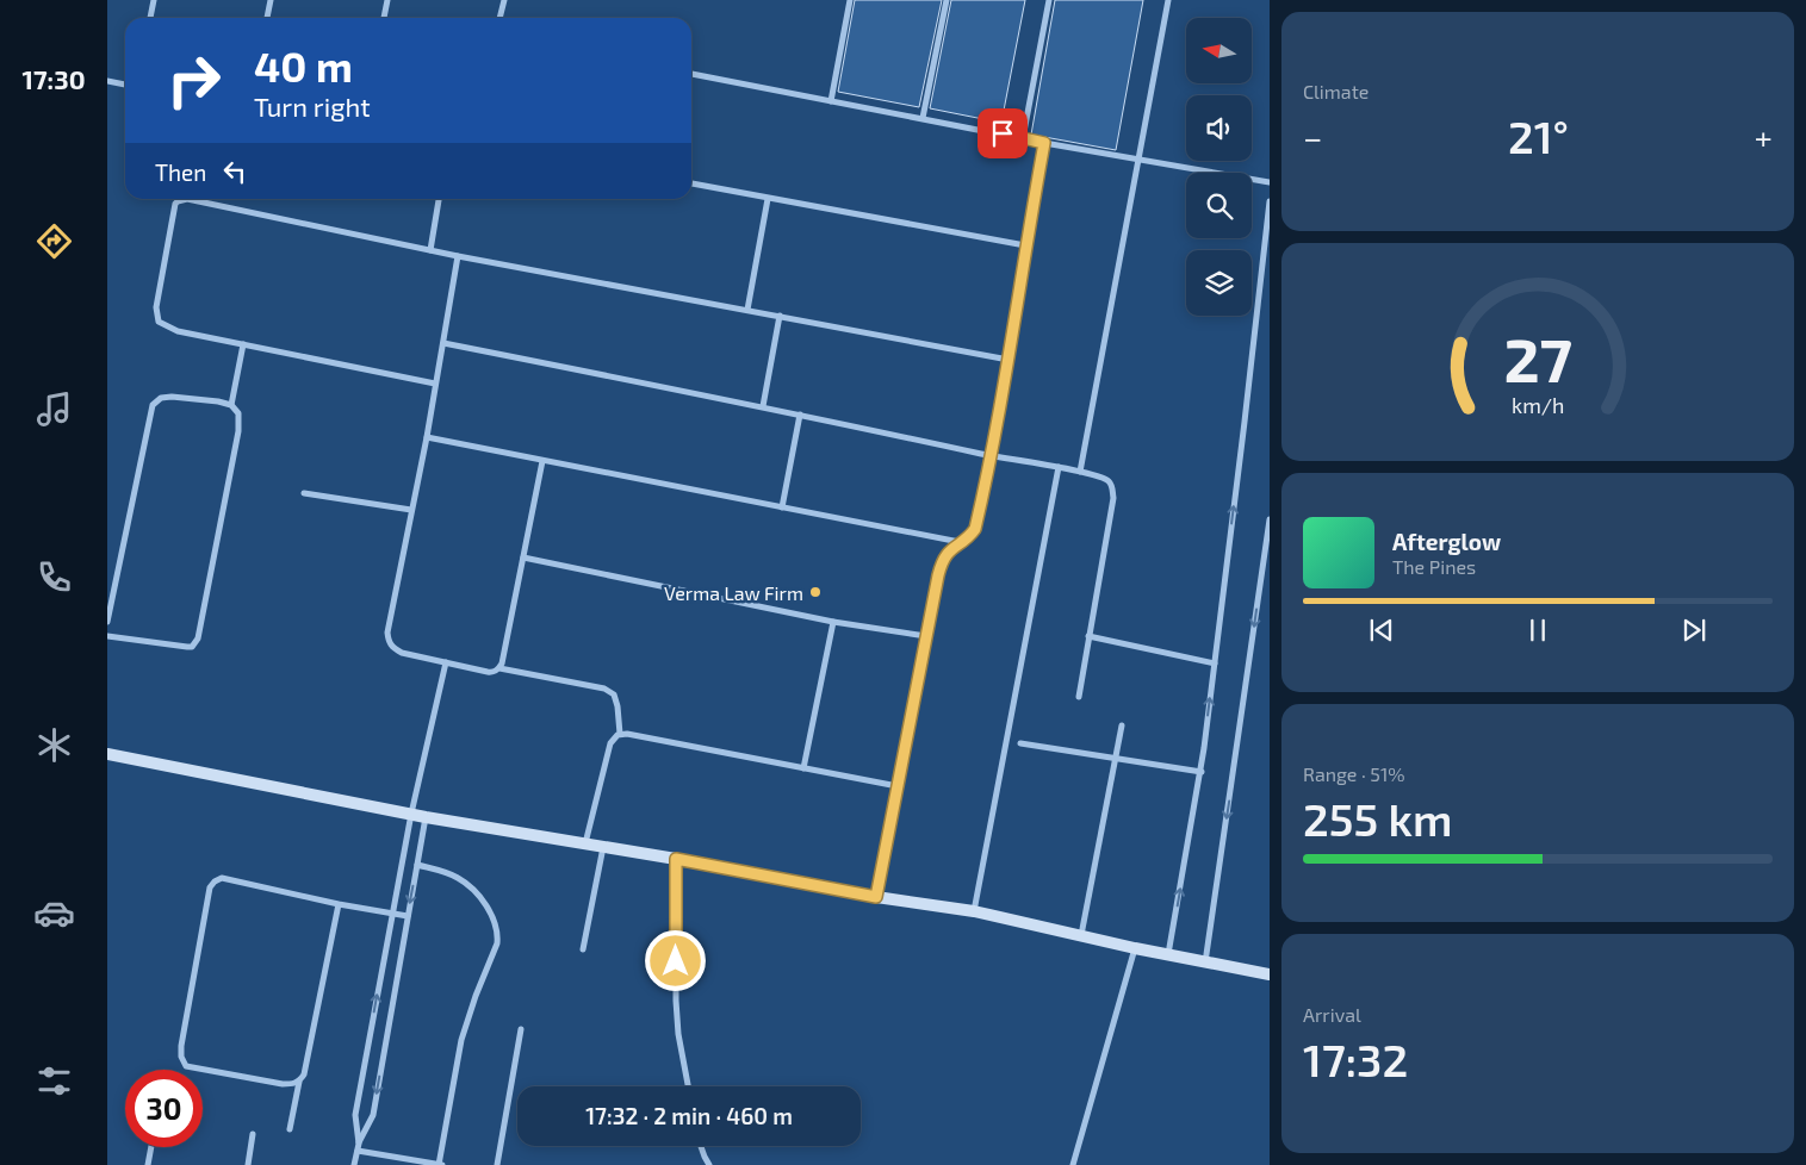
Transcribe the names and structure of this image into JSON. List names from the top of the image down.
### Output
{
  "places": ["Verma Law Firm"],
  "north": "left",
  "page": {
    "tabs": "17:30",
    "tile": [
      "Climate",
      ["Range · 51%", "255 km"],
      ["Arrival", "17:32"]
    ],
    "turn": ["40 m", "Turn right"],
    "heat": ["−", "21°", "+"],
    "then": "Then",
    "song": ["Afterglow", "The Pines"],
    "limit": "30",
    "trip": "17:32 · 2 min · 460 m",
    "gauge": ["27", "km/h"]
  }
}
